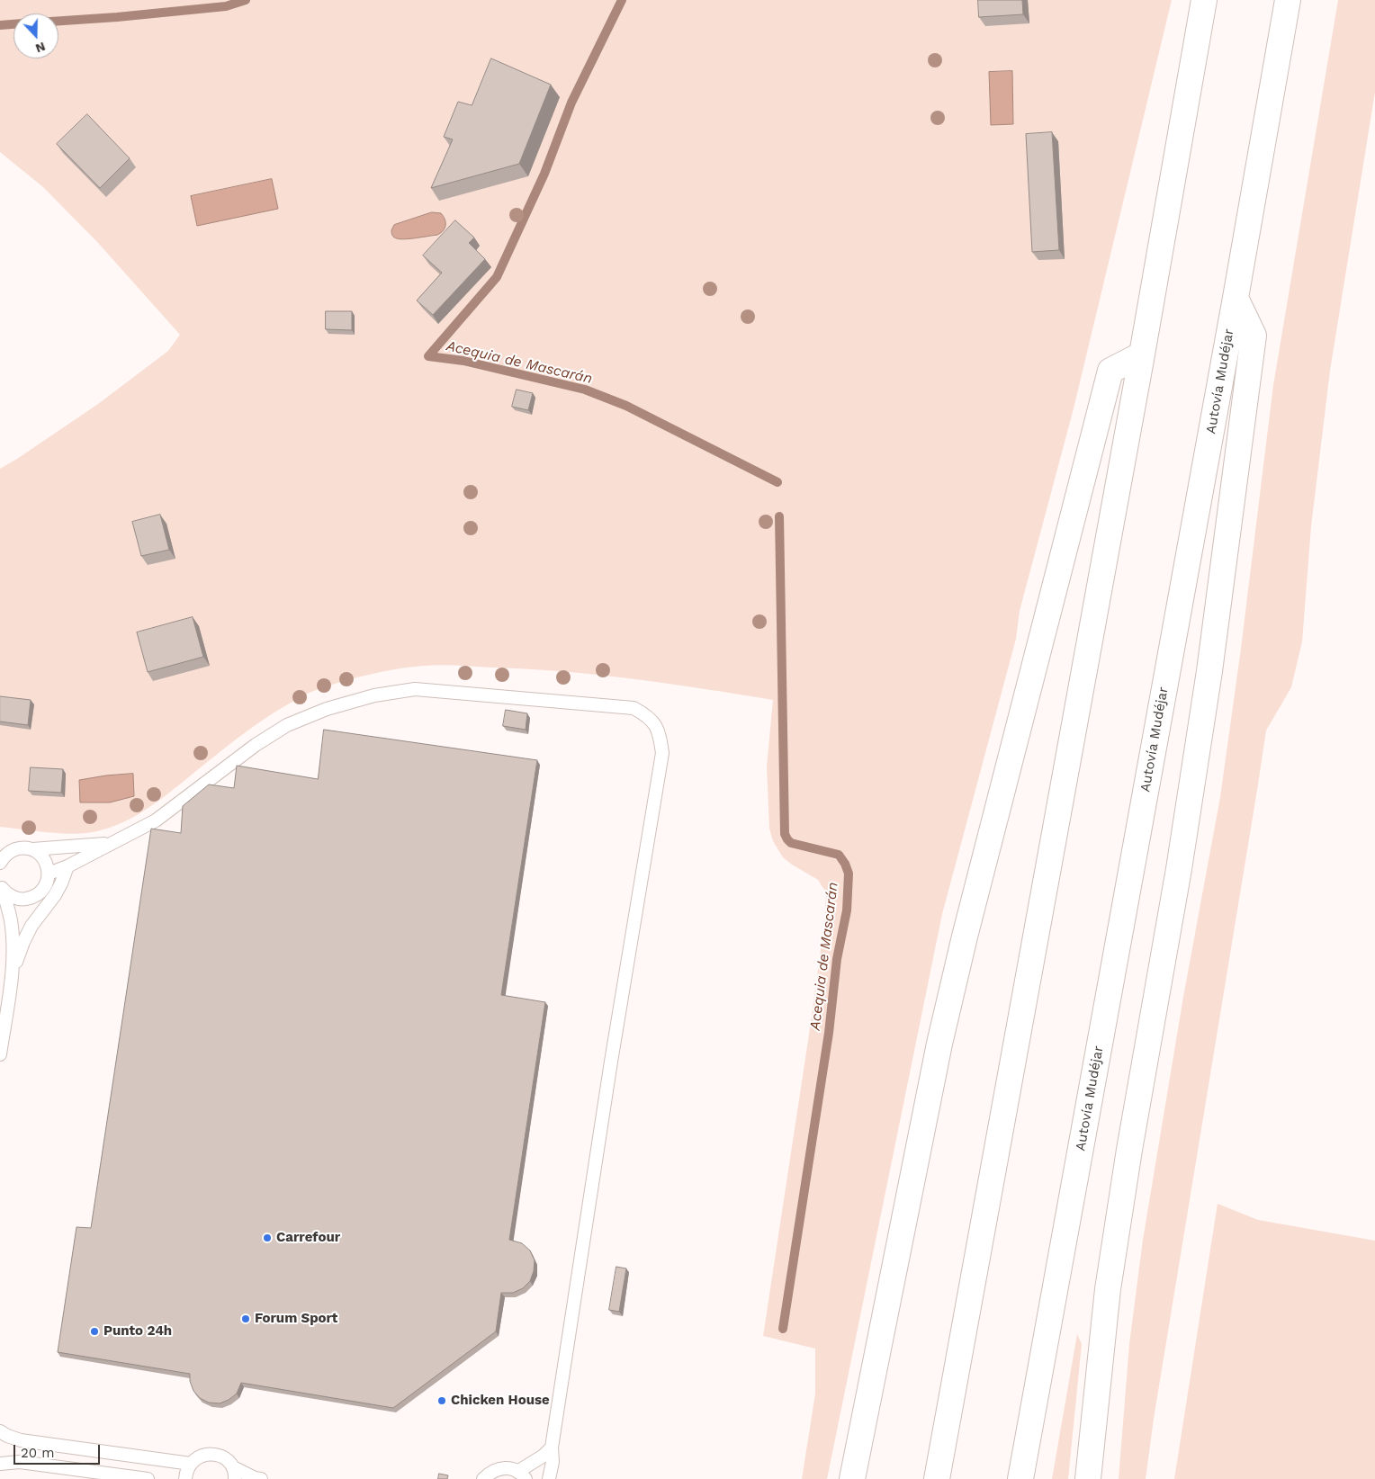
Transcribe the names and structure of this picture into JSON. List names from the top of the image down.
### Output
{
  "streets": {
    "highway": ["Autovía Mudéjar"]
  },
  "water": ["Acequia de Mascarán"],
  "places": [
    "Carrefour",
    "Forum Sport",
    "Punto 24h",
    "Chicken House"
  ],
  "scale_bar": "20 m",
  "north": "bottom"
}
